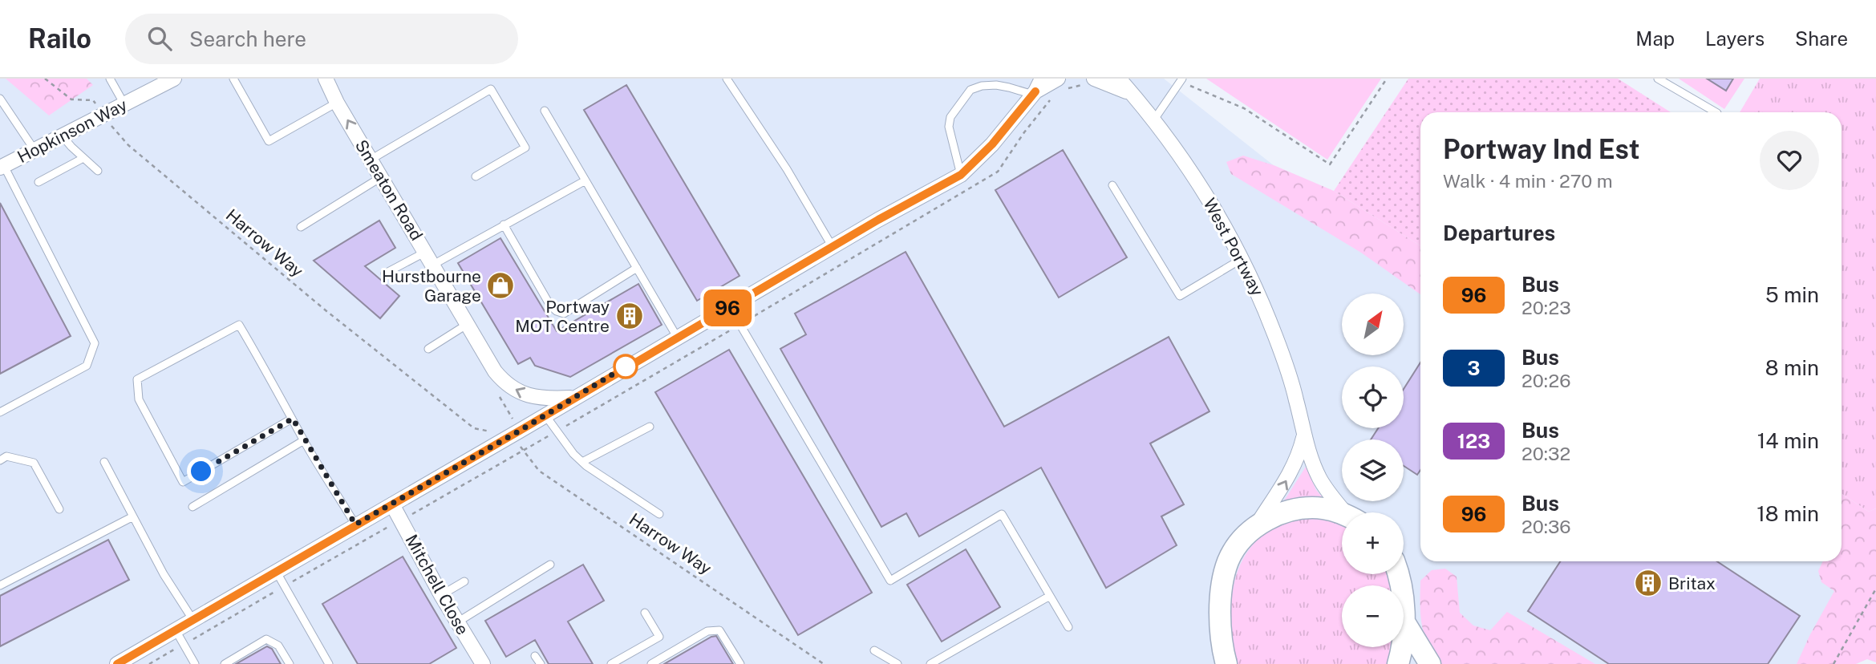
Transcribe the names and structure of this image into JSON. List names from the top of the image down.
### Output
{
  "streets": {
    "street": [
      "Hopkinson Way",
      "Smeaton Road",
      "West Portway",
      "Mitchell Close"
    ],
    "path": ["Harrow Way"]
  },
  "crossings": [
    ["Hopkinson Way", "Harrow Way"]
  ],
  "one_way": ["Smeaton Road"],
  "places": {
    "shop": ["Hurstbourne Garage"],
    "building": ["Portway MOT Centre", "Britax"]
  },
  "lines": ["bus line 96"],
  "north": "top right",
  "page": {
    "header": "Railo",
    "search": "Search here",
    "nav": ["Map", "Layers", "Share"],
    "on_map": "96",
    "heading": [
      ["Portway Ind Est", "Walk · 4 min · 270 m"],
      "Departures"
    ],
    "list": [
      {
        "mark": "96",
        "name": "Bus",
        "note": "20:23",
        "value": "5 min"
      },
      {
        "mark": "3",
        "name": "Bus",
        "note": "20:26",
        "value": "8 min"
      },
      {
        "mark": "123",
        "name": "Bus",
        "note": "20:32",
        "value": "14 min"
      },
      {
        "mark": "96",
        "name": "Bus",
        "note": "20:36",
        "value": "18 min"
      }
    ],
    "map_buttons": ["+", "−"]
  }
}
